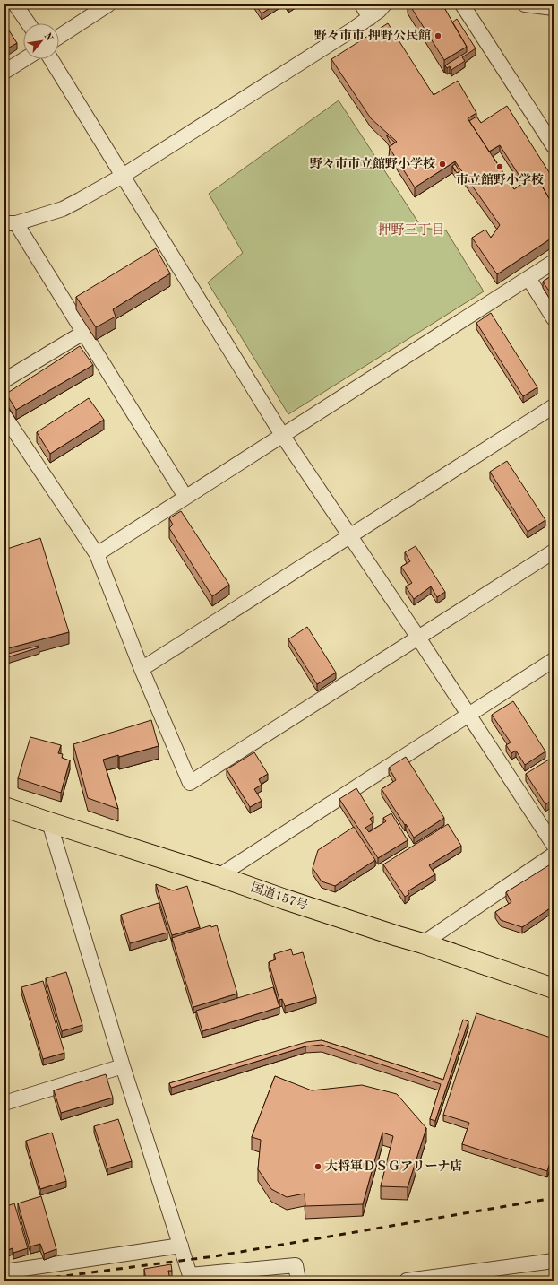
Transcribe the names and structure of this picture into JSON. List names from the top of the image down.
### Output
{
  "streets": {
    "highway": ["国道157号"]
  },
  "districts": ["押野三丁目"],
  "places": [
    "野々市市 押野公民館",
    "野々市市立館野小学校",
    "市立館野小学校",
    "大将軍ＤＳＧアリーナ店"
  ],
  "north": "top right"
}
